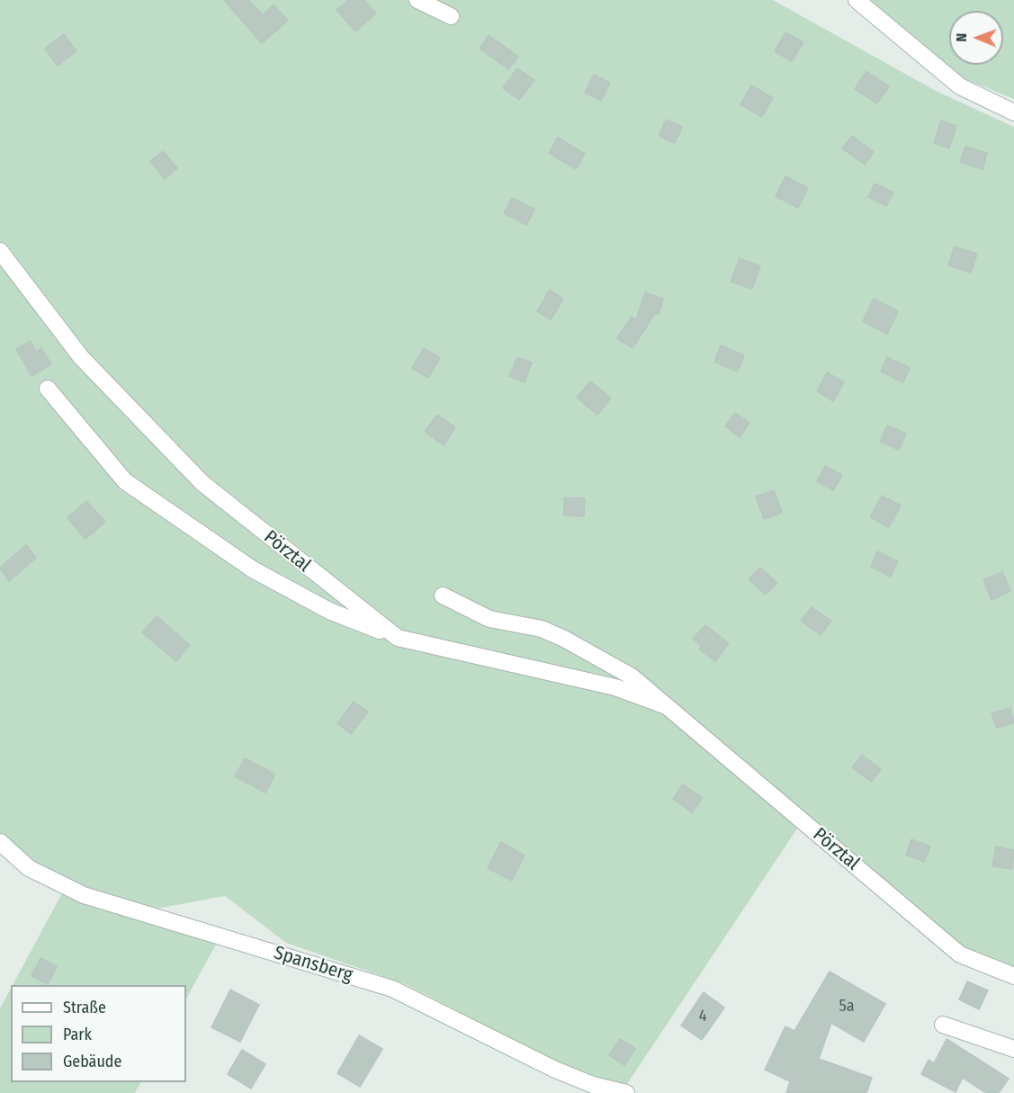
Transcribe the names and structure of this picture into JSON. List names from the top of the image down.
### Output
{
  "streets": {
    "street": ["Pörztal", "Spansberg"]
  },
  "house_numbers": ["5a", "4"],
  "legend": ["Straße", "Park", "Gebäude"],
  "north": "left"
}
